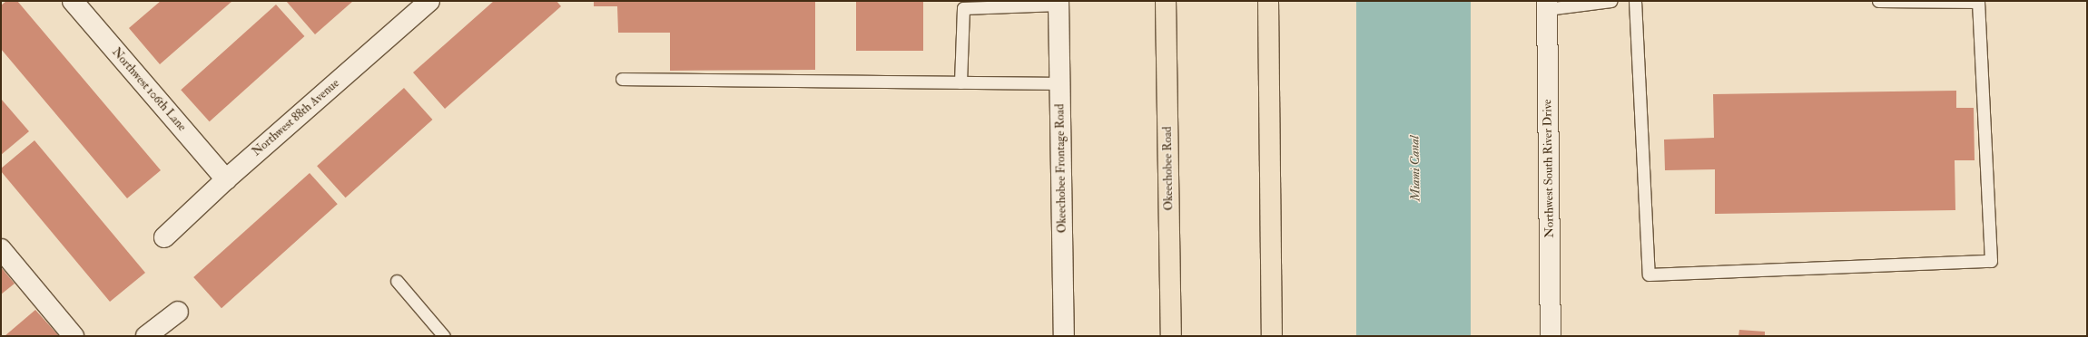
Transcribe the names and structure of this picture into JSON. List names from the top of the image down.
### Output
{
  "streets": {
    "highway": ["Okeechobee Road"],
    "street": [
      "Northwest 106th Lane",
      "Northwest 88th Avenue",
      "Okeechobee Frontage Road",
      "Northwest South River Drive"
    ]
  },
  "crossings": [
    ["Northwest 106th Lane", "Northwest 88th Avenue"]
  ],
  "water": ["Miami Canal"]
}
